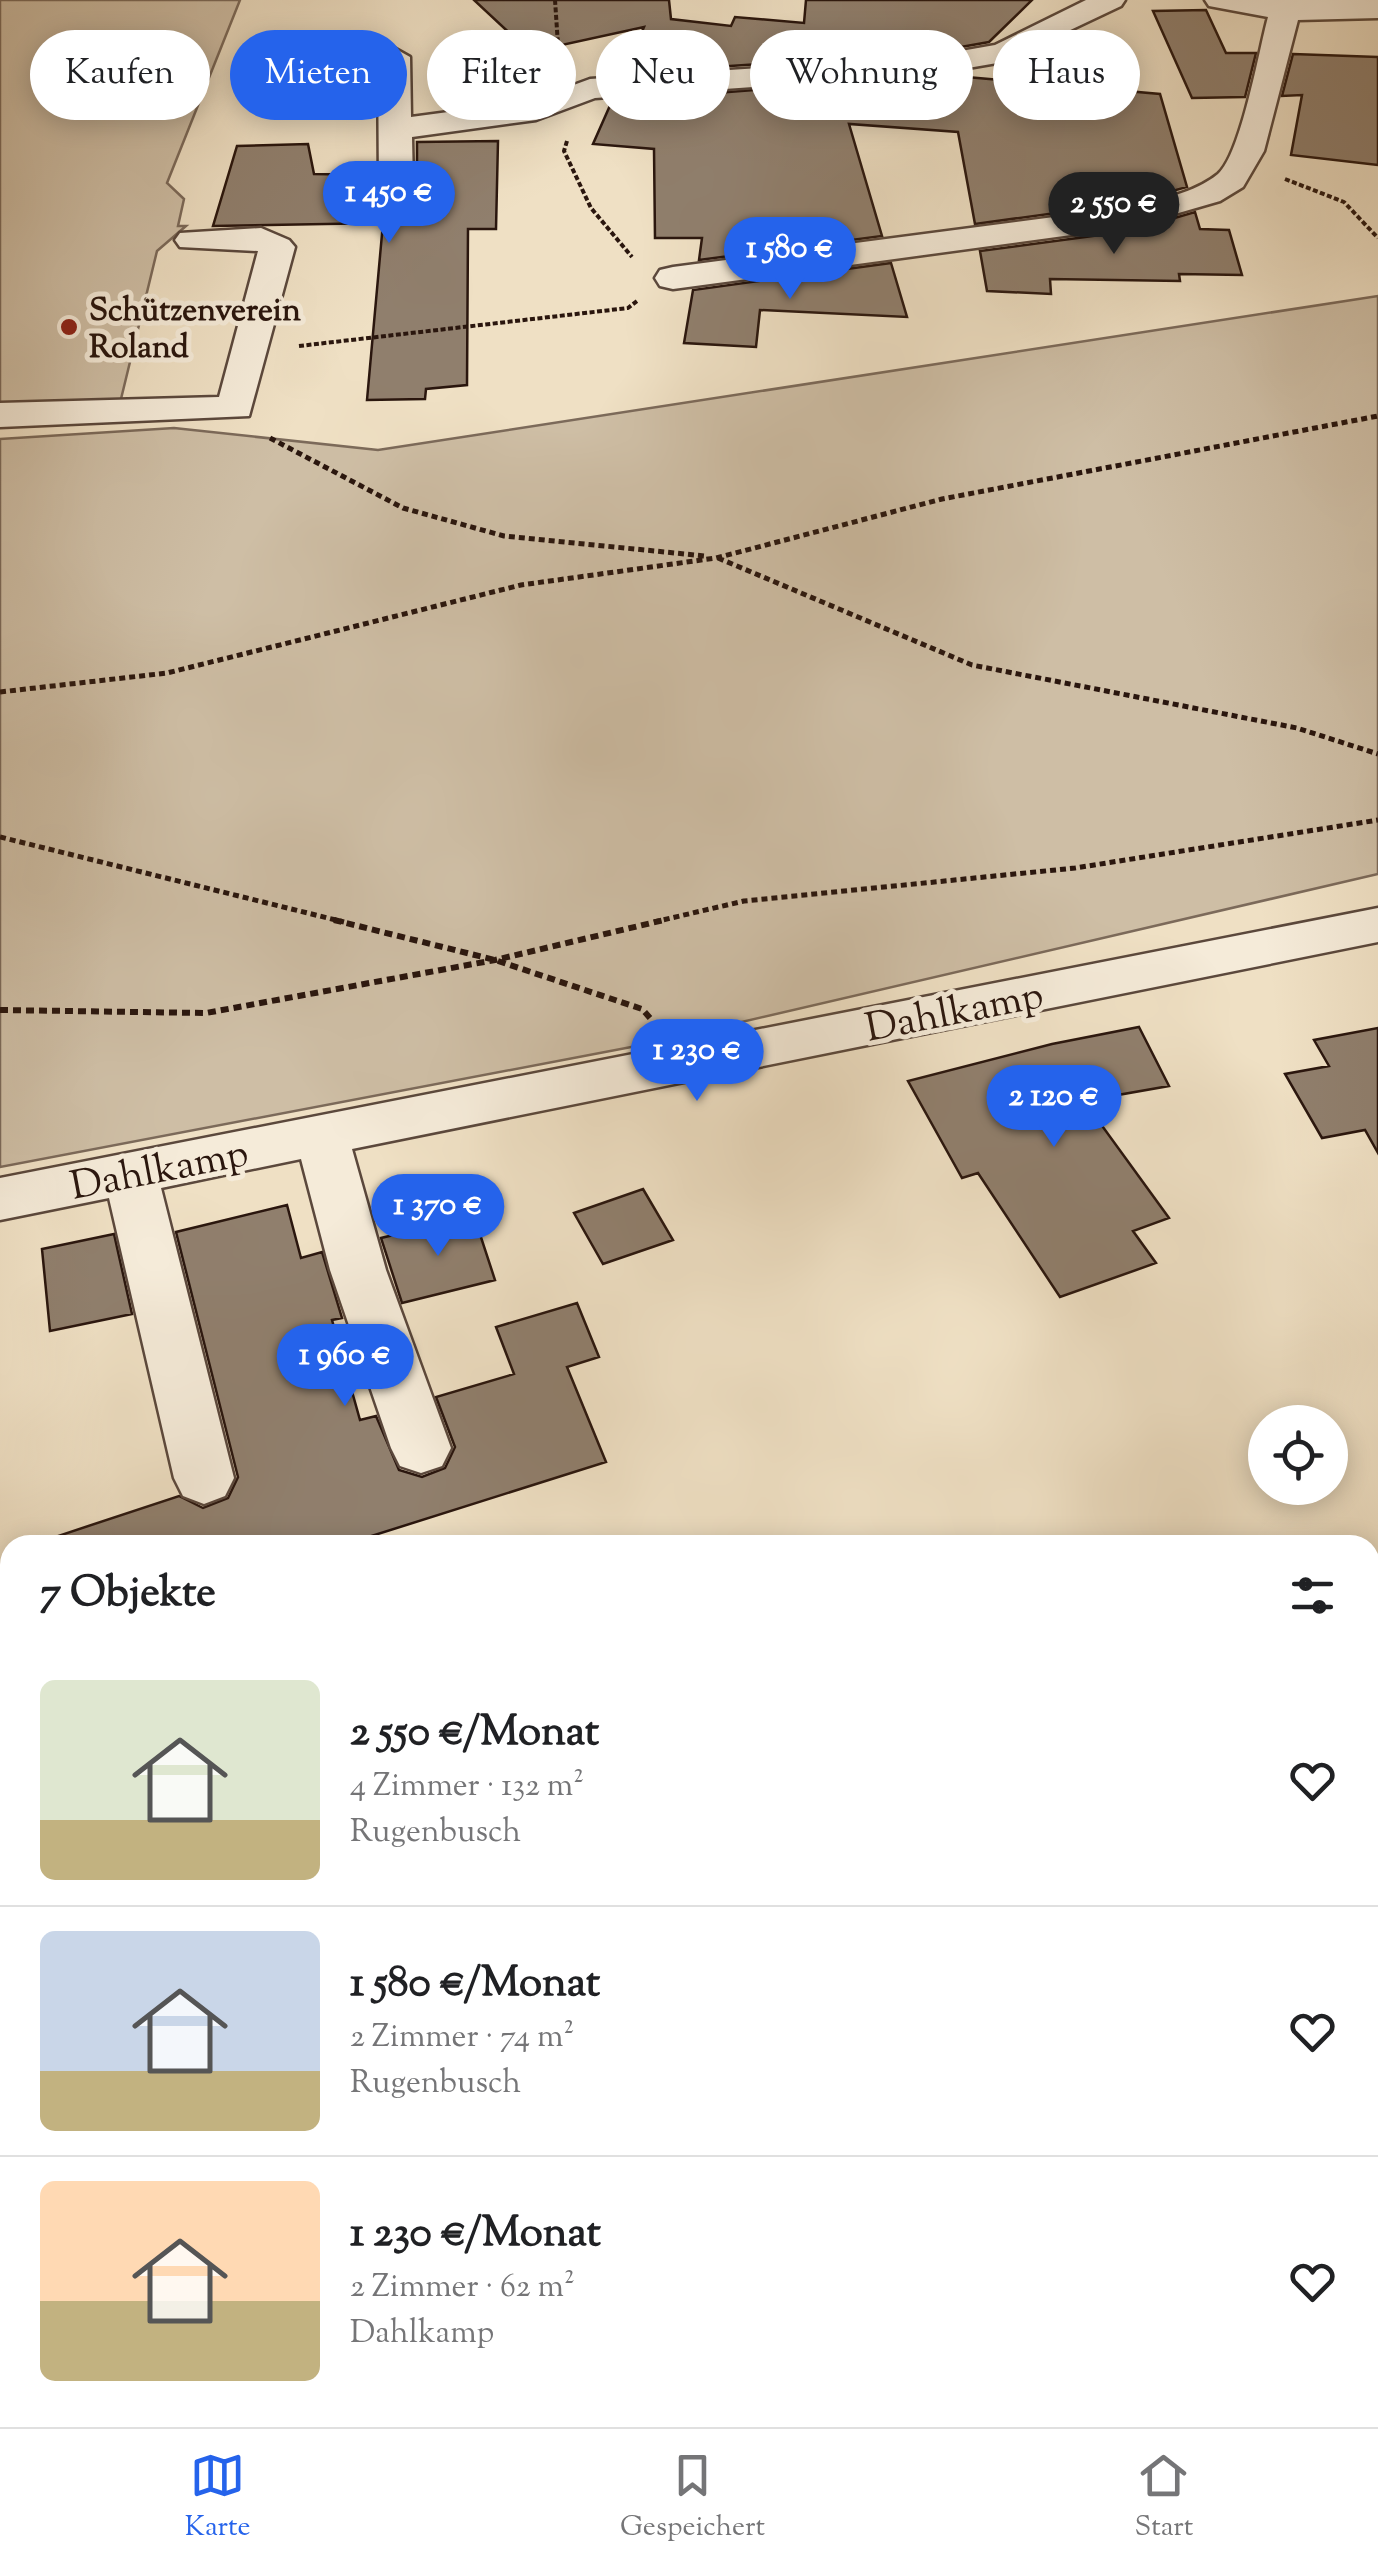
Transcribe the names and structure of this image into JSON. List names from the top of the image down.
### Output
{
  "streets": {
    "street": ["Dahlkamp"]
  },
  "places": ["Schützenverein Roland"],
  "page": {
    "chip": [
      "Kaufen",
      "Mieten",
      "Filter",
      "Neu",
      "Wohnung",
      "Haus"
    ],
    "price": [
      "1 450 €",
      "2 550 €",
      "1 580 €",
      "1 230 €",
      "2 120 €",
      "1 370 €",
      "1 960 €"
    ],
    "heading": "7 Objekte",
    "list": [
      {
        "name": "2 550 €/Monat",
        "note": "4 Zimmer · 132 m² · Rugenbusch"
      },
      {
        "name": "1 580 €/Monat",
        "note": "2 Zimmer · 74 m² · Rugenbusch"
      },
      {
        "name": "1 230 €/Monat",
        "note": "2 Zimmer · 62 m² · Dahlkamp"
      }
    ],
    "tabs": ["Karte", "Gespeichert", "Start"]
  }
}
